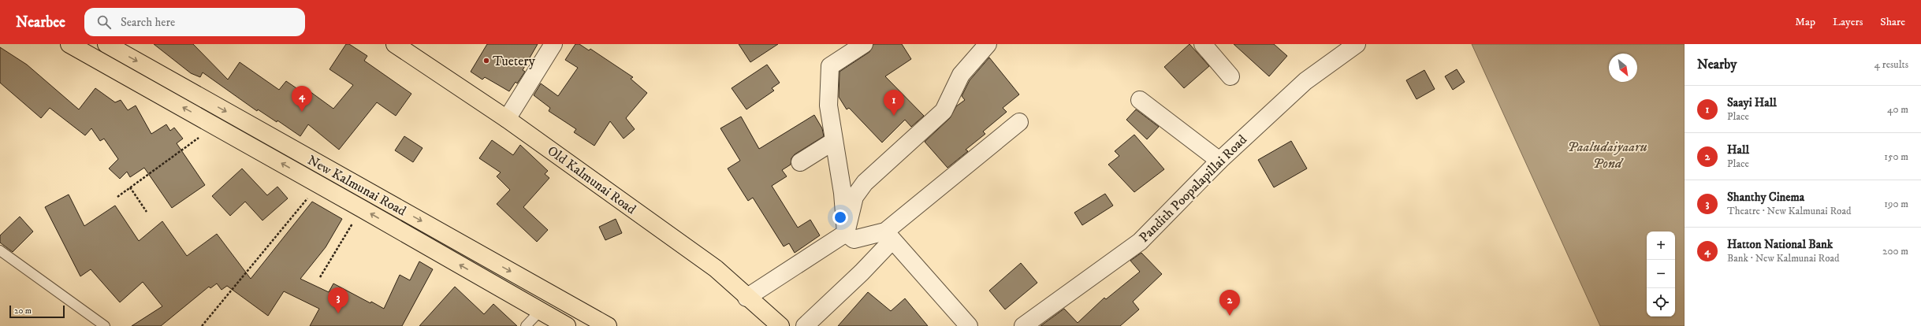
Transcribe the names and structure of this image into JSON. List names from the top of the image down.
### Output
{
  "streets": {
    "main road": ["Old Kalmunai Road", "New Kalmunai Road"],
    "street": ["Pandith Poopalapillai Road"]
  },
  "water": ["Paaludaiyaaru Pond"],
  "places": ["Tuetery"],
  "scale_bar": "20 m",
  "north": "bottom right",
  "page": {
    "header": "Nearbee",
    "search": "Search here",
    "nav": ["Map", "Layers", "Share"],
    "heading": ["Nearby", "4 results"],
    "list": [
      {
        "mark": "1",
        "name": "Saayi Hall",
        "note": "Place",
        "value": "40 m"
      },
      {
        "mark": "2",
        "name": "Hall",
        "note": "Place",
        "value": "150 m"
      },
      {
        "mark": "3",
        "name": "Shanthy Cinema",
        "note": "Theatre · New Kalmunai Road",
        "value": "190 m"
      },
      {
        "mark": "4",
        "name": "Hatton National Bank",
        "note": "Bank · New Kalmunai Road",
        "value": "200 m"
      }
    ],
    "pins": [
      "4",
      "1",
      "3",
      "2"
    ],
    "map_buttons": ["+", "−"],
    "scale": "20 m"
  }
}
